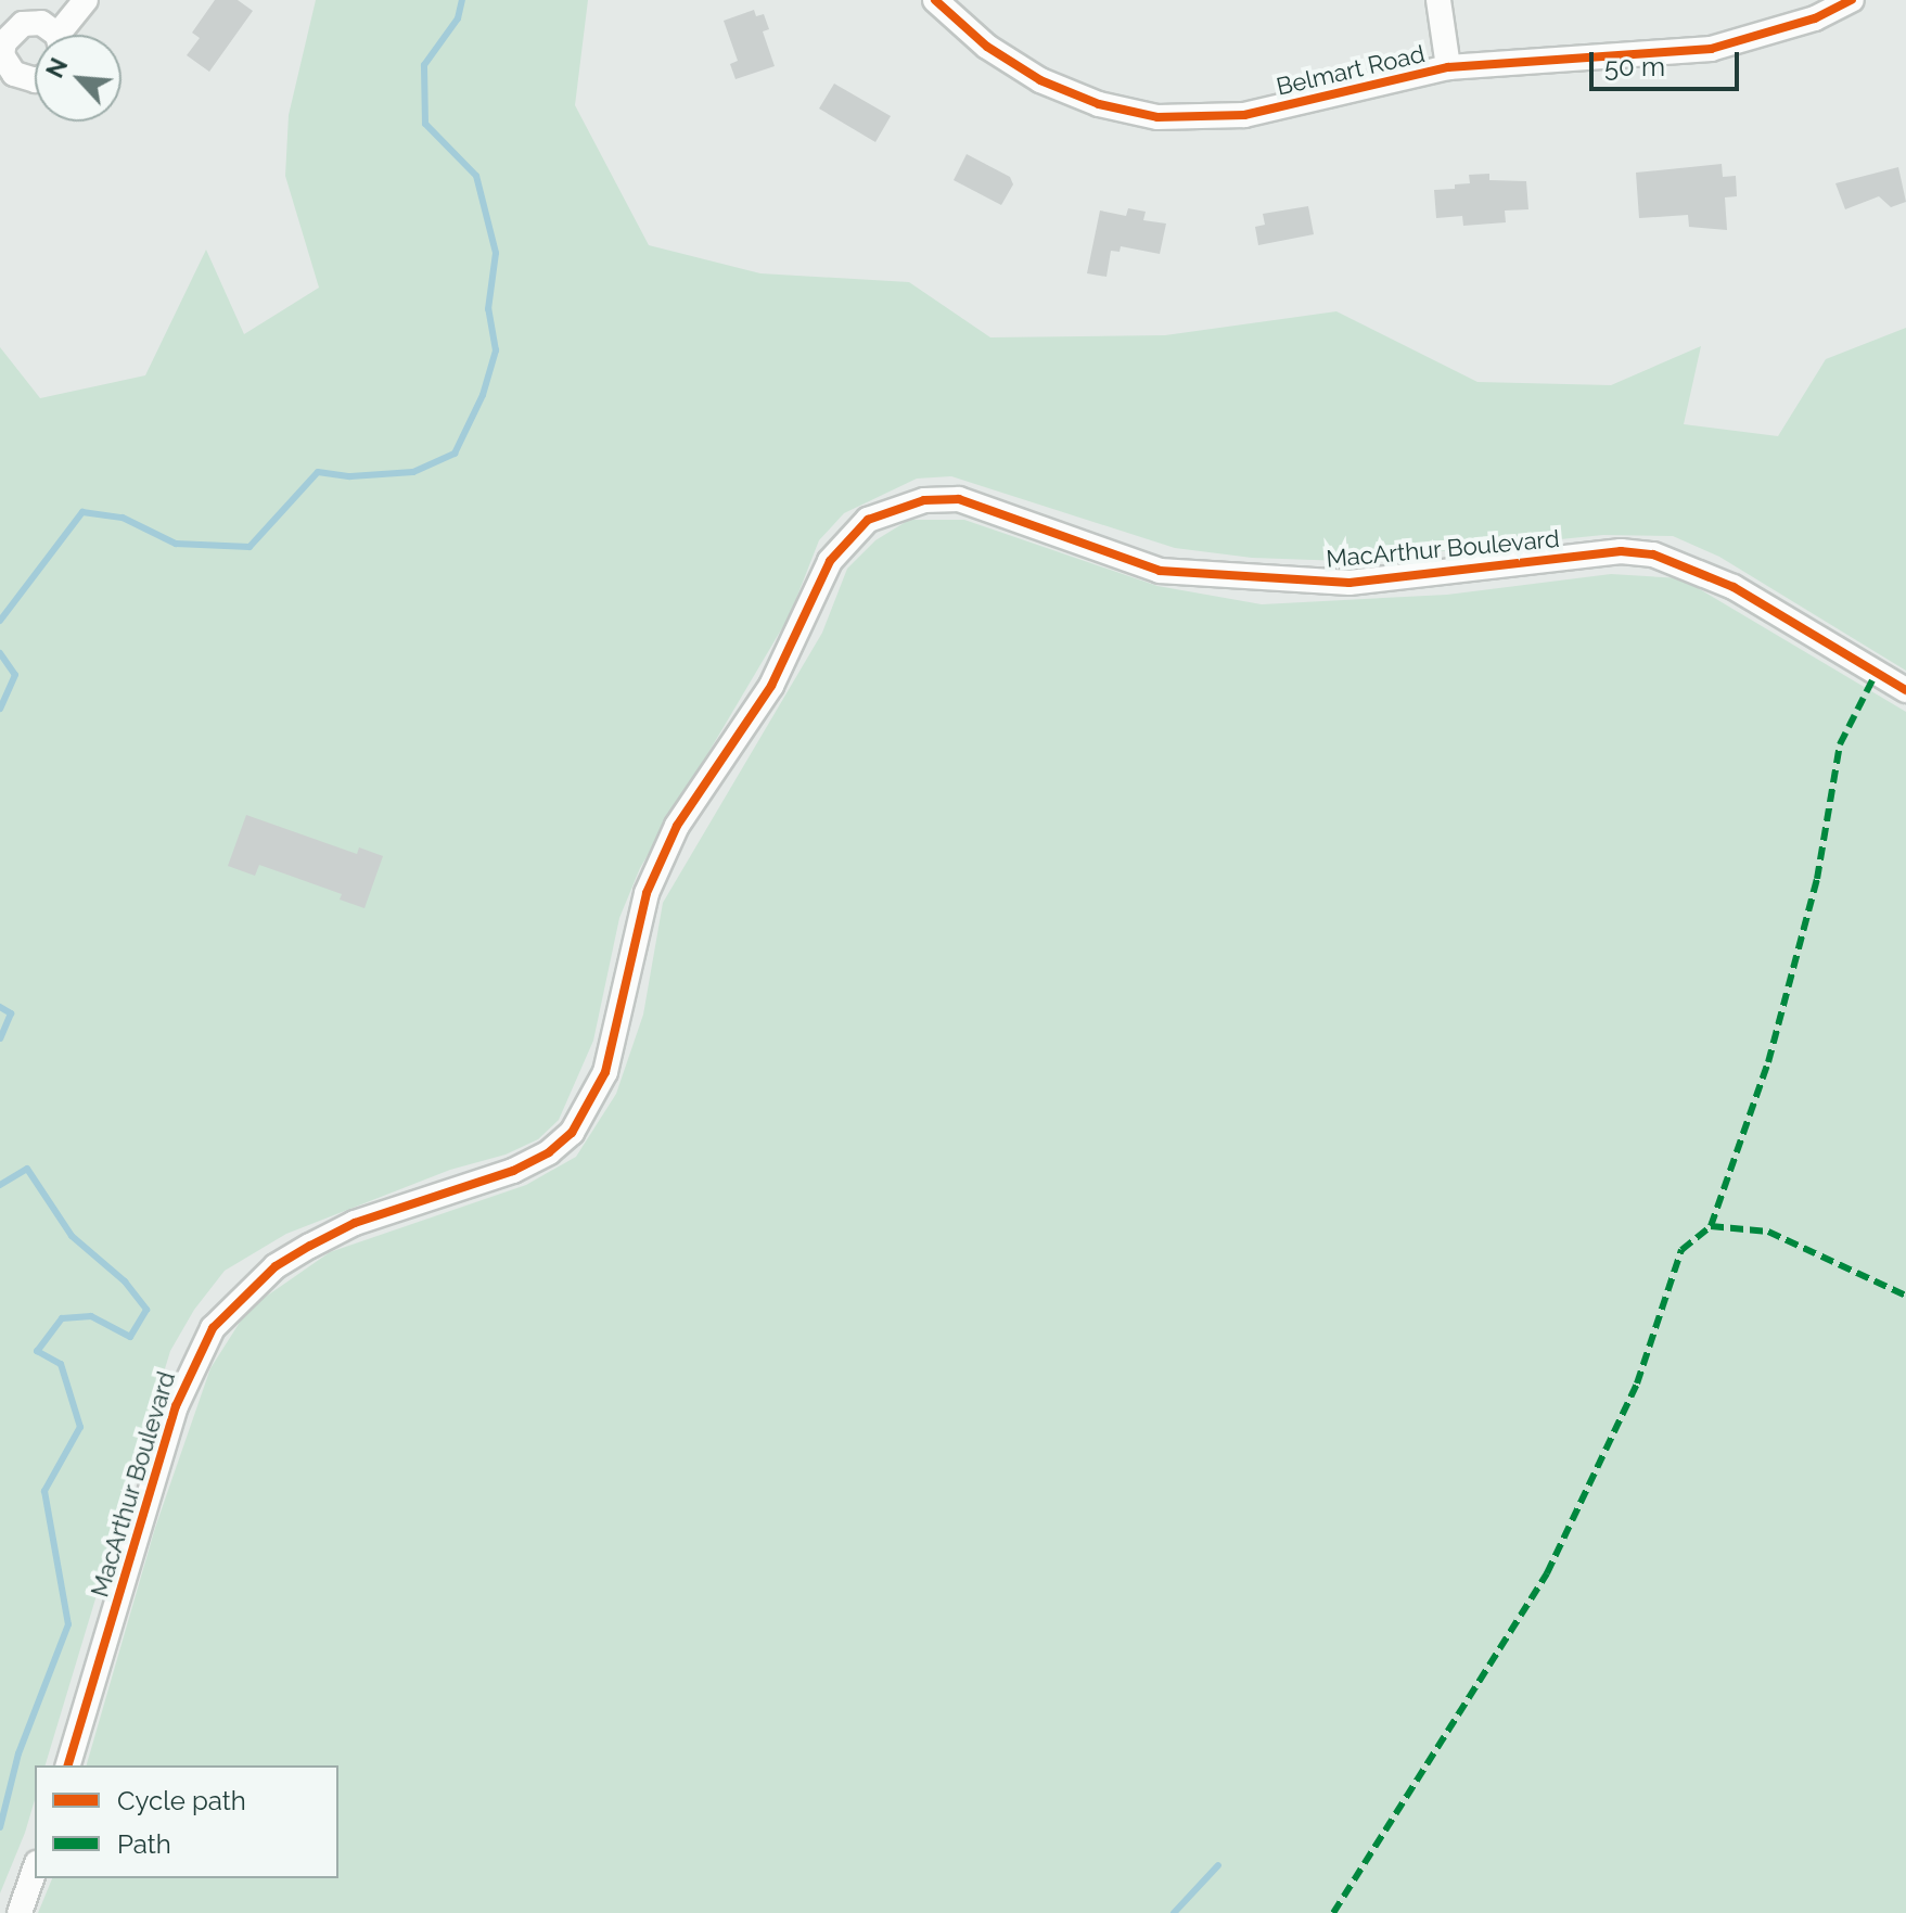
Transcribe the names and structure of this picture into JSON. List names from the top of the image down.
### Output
{
  "streets": {
    "street": ["Belmart Road", "MacArthur Boulevard"]
  },
  "legend": ["Cycle path", "Path"],
  "scale_bar": "50 m",
  "north": "top left"
}
